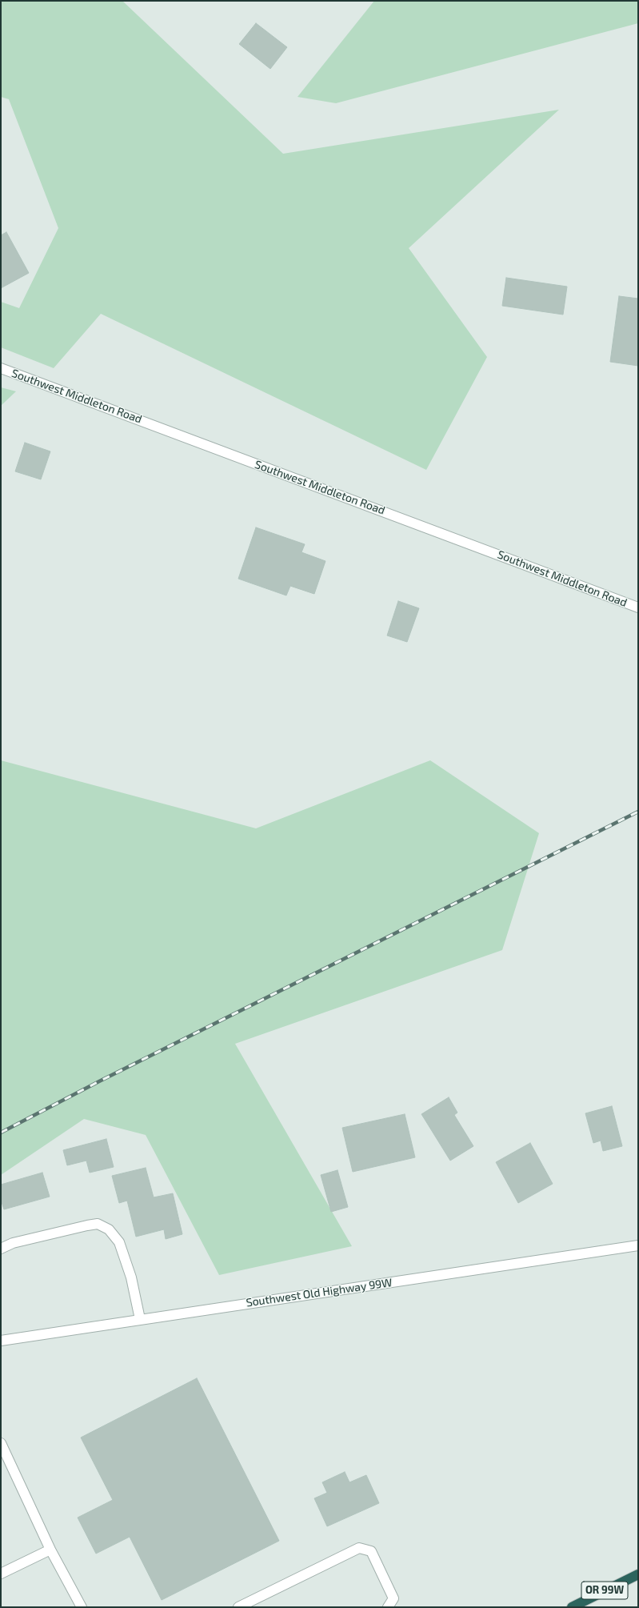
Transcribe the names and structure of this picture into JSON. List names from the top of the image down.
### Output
{
  "streets": {
    "highway": ["OR 99W"],
    "street": ["Southwest Middleton Road", "Southwest Old Highway 99W"]
  }
}
